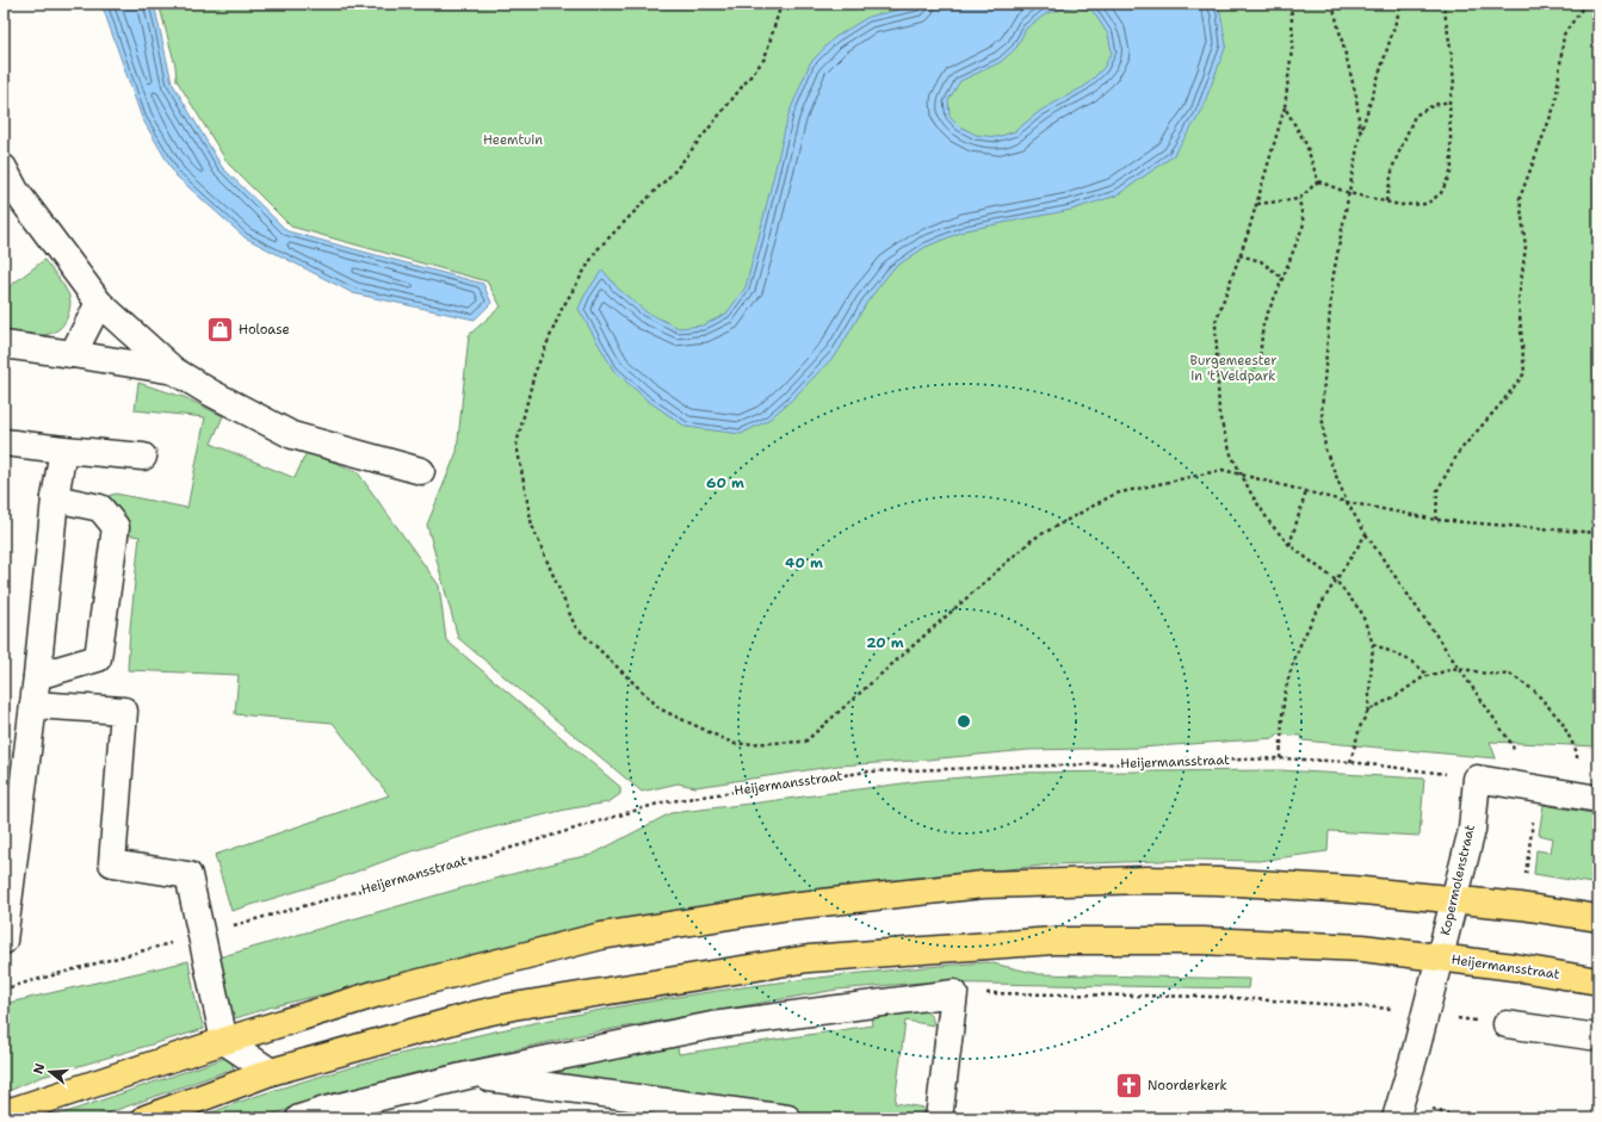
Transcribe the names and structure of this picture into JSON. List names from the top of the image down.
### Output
{
  "streets": {
    "main road": ["Heijermansstraat"],
    "street": ["Kopermolenstraat"]
  },
  "crossings": [
    ["Heijermansstraat", "Kopermolenstraat"]
  ],
  "parks": ["Heemtuin", "Burgemeester in 't Veldpark"],
  "places": {
    "shop": ["Holoase"],
    "church": ["Noorderkerk"]
  },
  "north": "left",
  "rings": ["60 m", "40 m", "20 m"]
}
